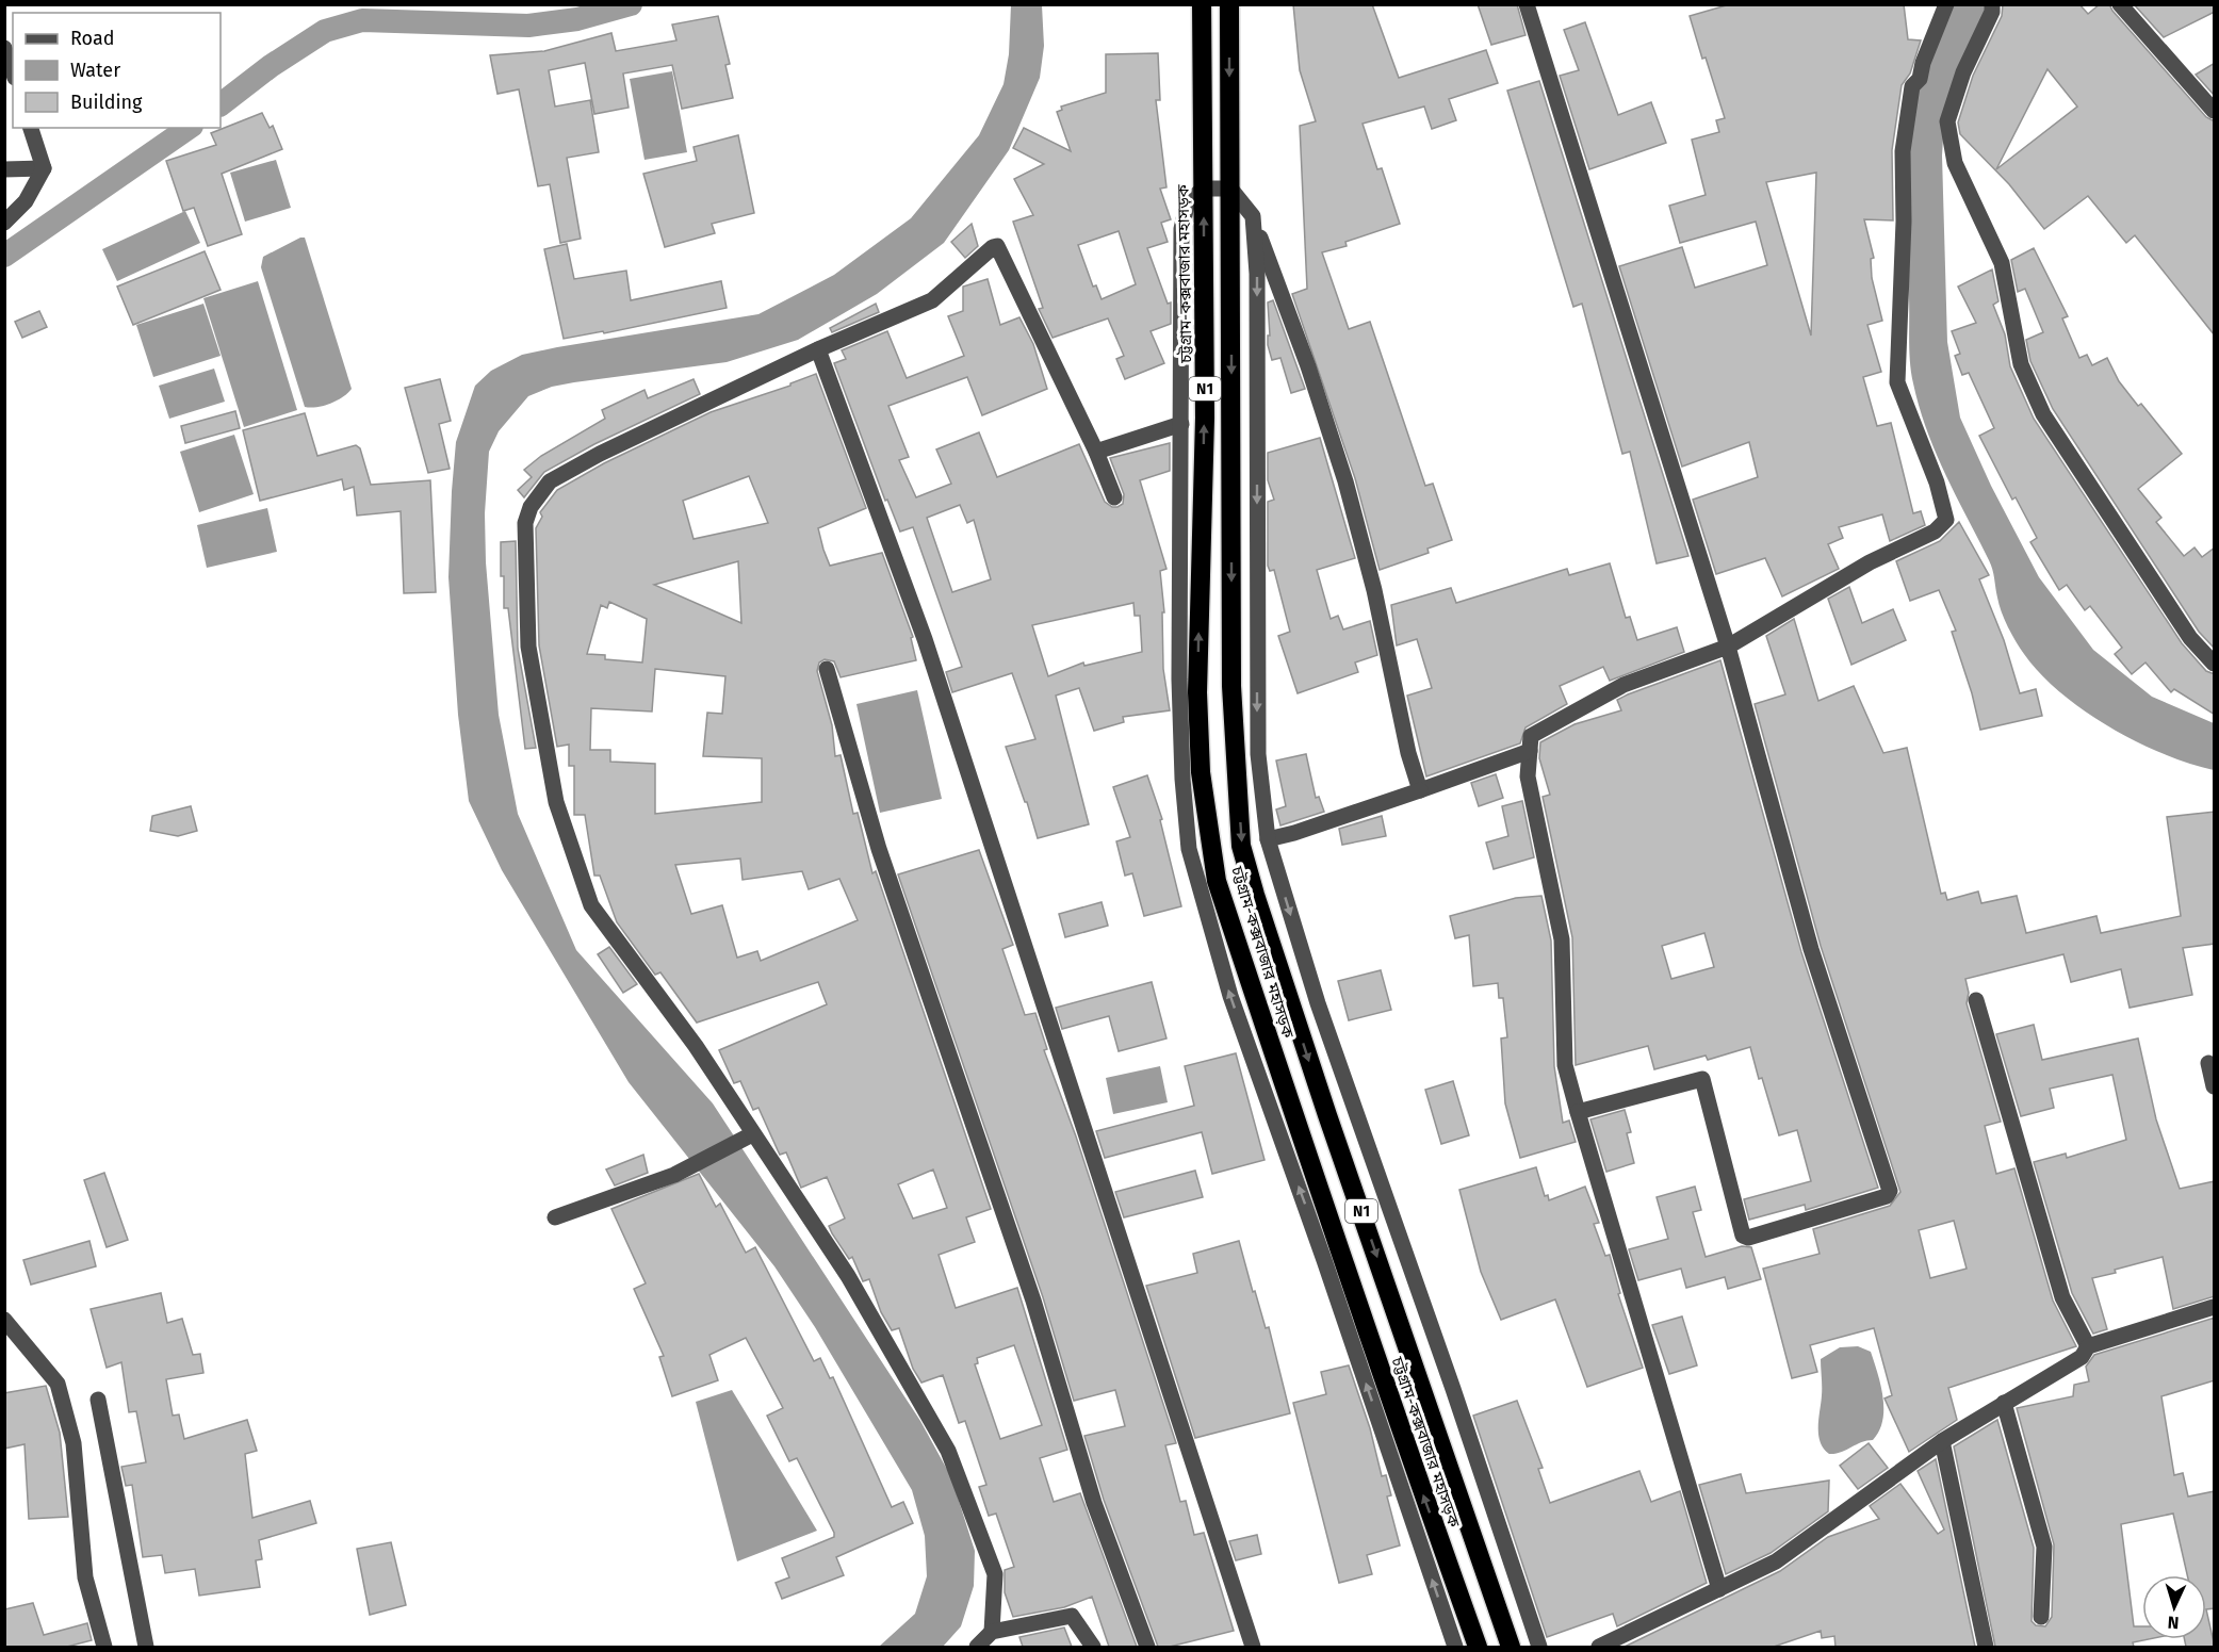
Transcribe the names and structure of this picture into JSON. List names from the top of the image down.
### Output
{
  "streets": {
    "highway": ["চট্টগ্রাম-কক্সবাজার মহাসড়ক", "N1"]
  },
  "legend": ["Road", "Water", "Building"],
  "north": "bottom"
}
